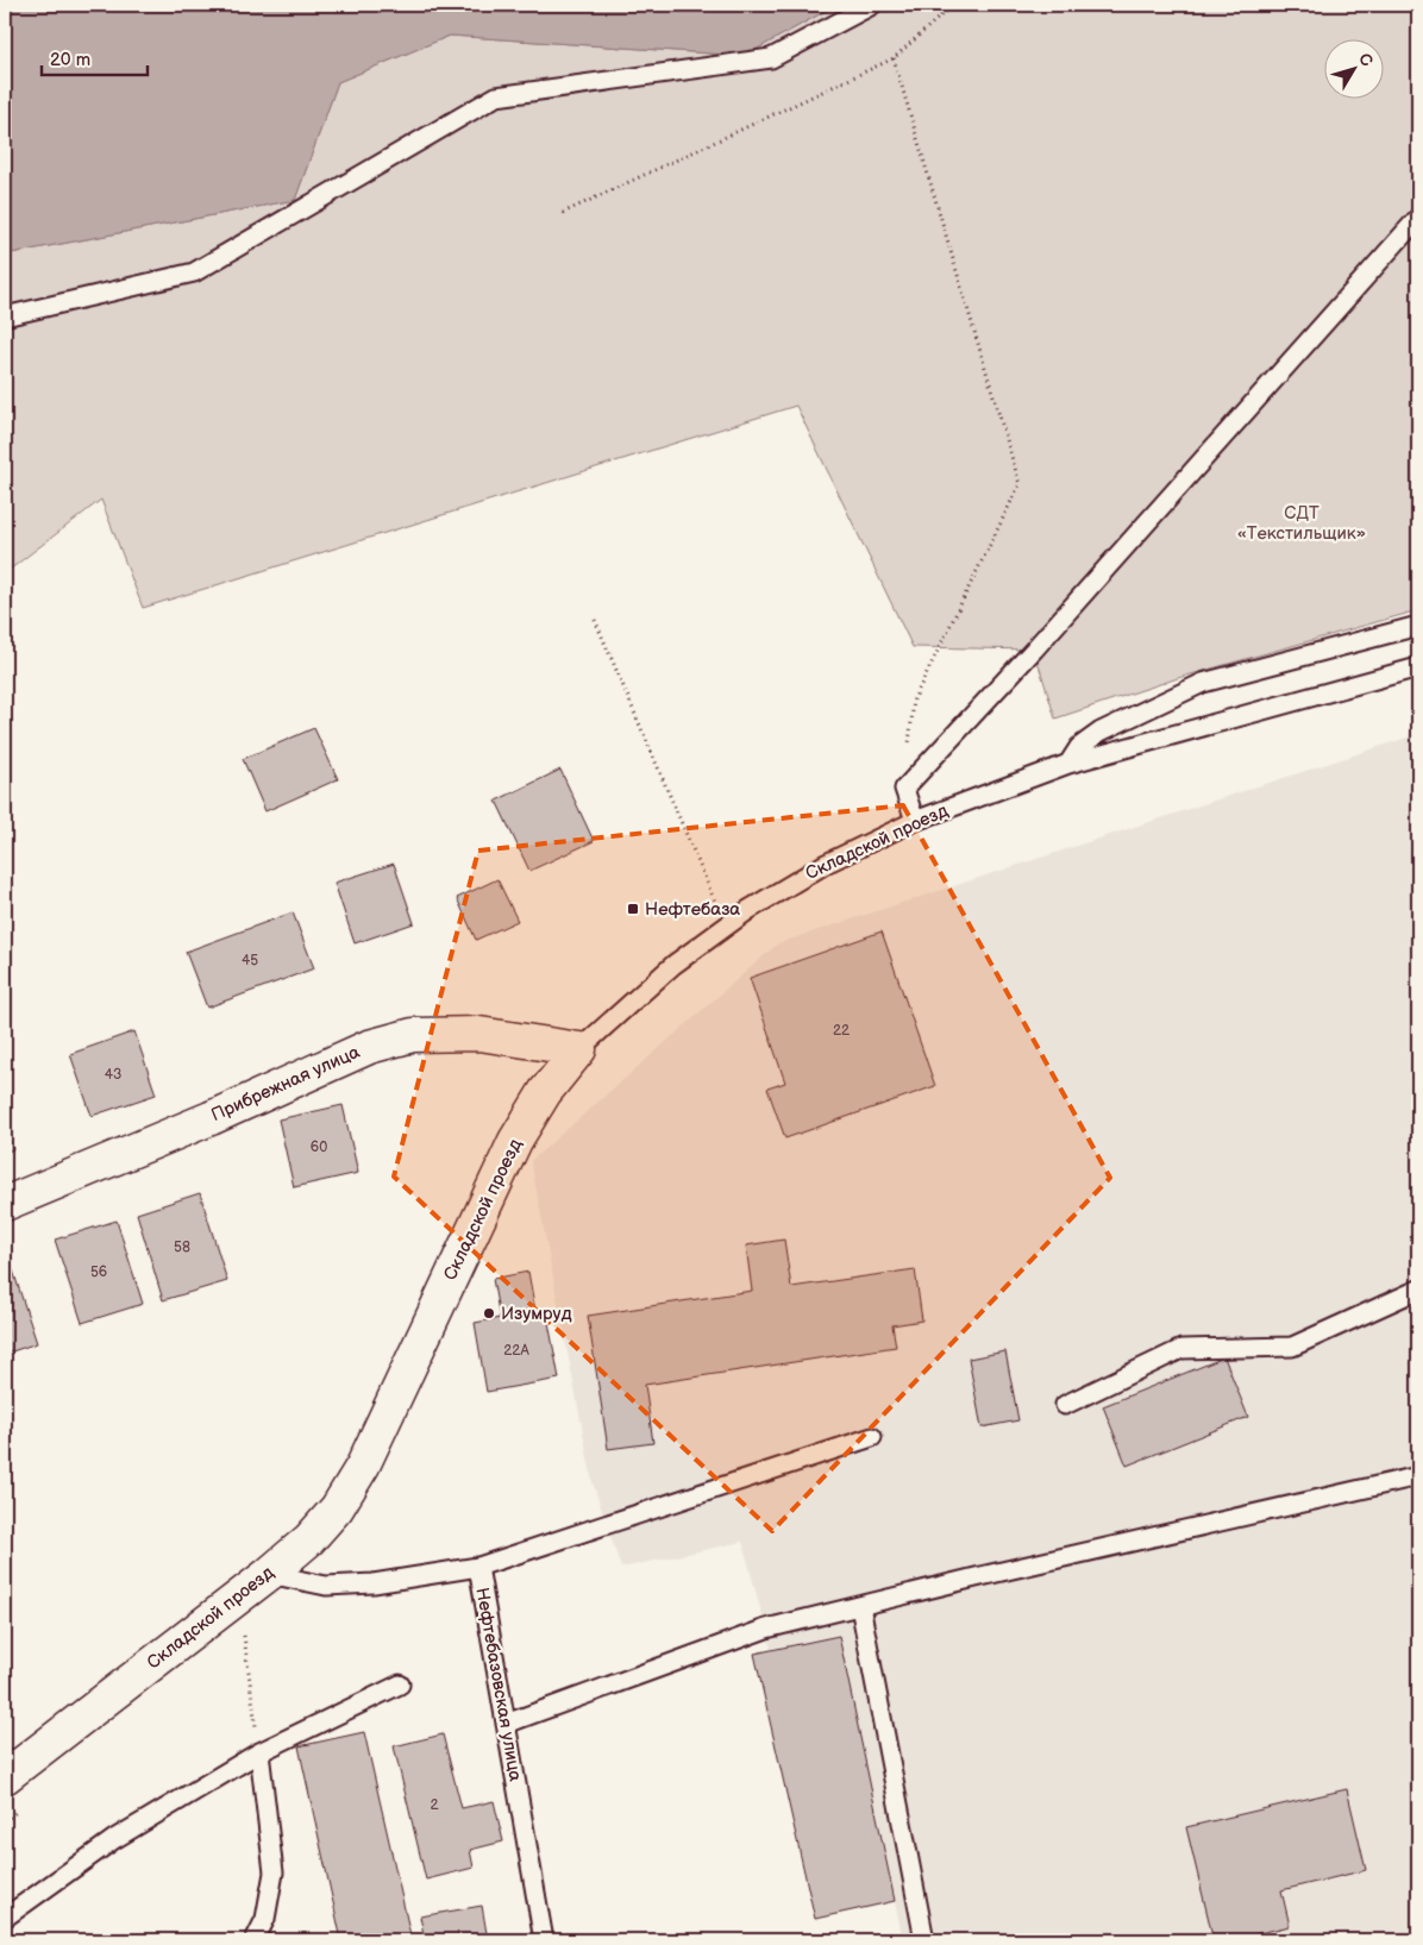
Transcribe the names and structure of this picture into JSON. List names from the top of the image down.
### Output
{
  "streets": {
    "street": ["Складской проезд", "Прибрежная улица"],
    "lane": ["Нефтебазовская улица"]
  },
  "crossings": [
    ["Складской проезд", "Прибрежная улица"],
    ["Складской проезд", "Нефтебазовская улица"]
  ],
  "parks": ["СДТ «Текстильщик»"],
  "places": {
    "transit": ["Нефтебаза"],
    "other": ["Изумруд"]
  },
  "house_numbers": [
    "45",
    "22",
    "43",
    "60",
    "58",
    "56",
    "22А",
    "2"
  ],
  "scale_bar": "20 m",
  "north": "top right"
}
